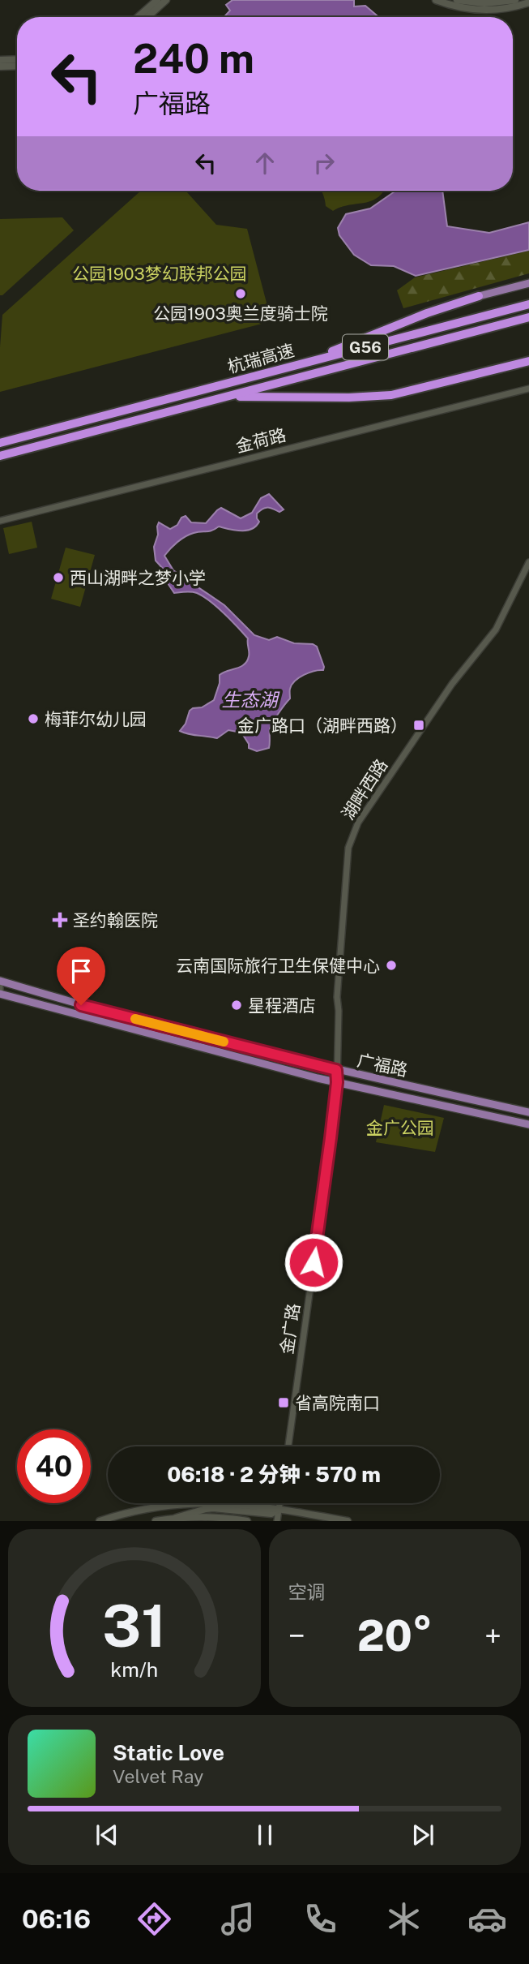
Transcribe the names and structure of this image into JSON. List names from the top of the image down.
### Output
{
  "streets": {
    "highway": ["G56", "杭瑞高速"],
    "main road": ["广福路"],
    "street": ["金荷路", "湖畔西路", "金广路"]
  },
  "crossings": [
    ["湖畔西路", "广福路"],
    ["湖畔西路", "金广路"],
    ["广福路", "金广路"]
  ],
  "water": ["生态湖"],
  "parks": ["公园1903梦幻联邦公园", "金广公园"],
  "places": {
    "other": [
      "公园1903奥兰度骑士院",
      "西山湖畔之梦小学",
      "梅菲尔幼儿园",
      "云南国际旅行卫生保健中心",
      "星程酒店"
    ],
    "transit": ["金广路口（湖畔西路）", "省高院南口"],
    "health": ["圣约翰医院"]
  },
  "page": {
    "turn": ["240 m", "广福路"],
    "limit": "40",
    "trip": "06:18 · 2 分钟 · 570 m",
    "tile": "空调",
    "heat": ["−", "20°", "+"],
    "song": ["Static Love", "Velvet Ray"],
    "tabs": "06:16",
    "gauge": ["31", "km/h"]
  }
}
